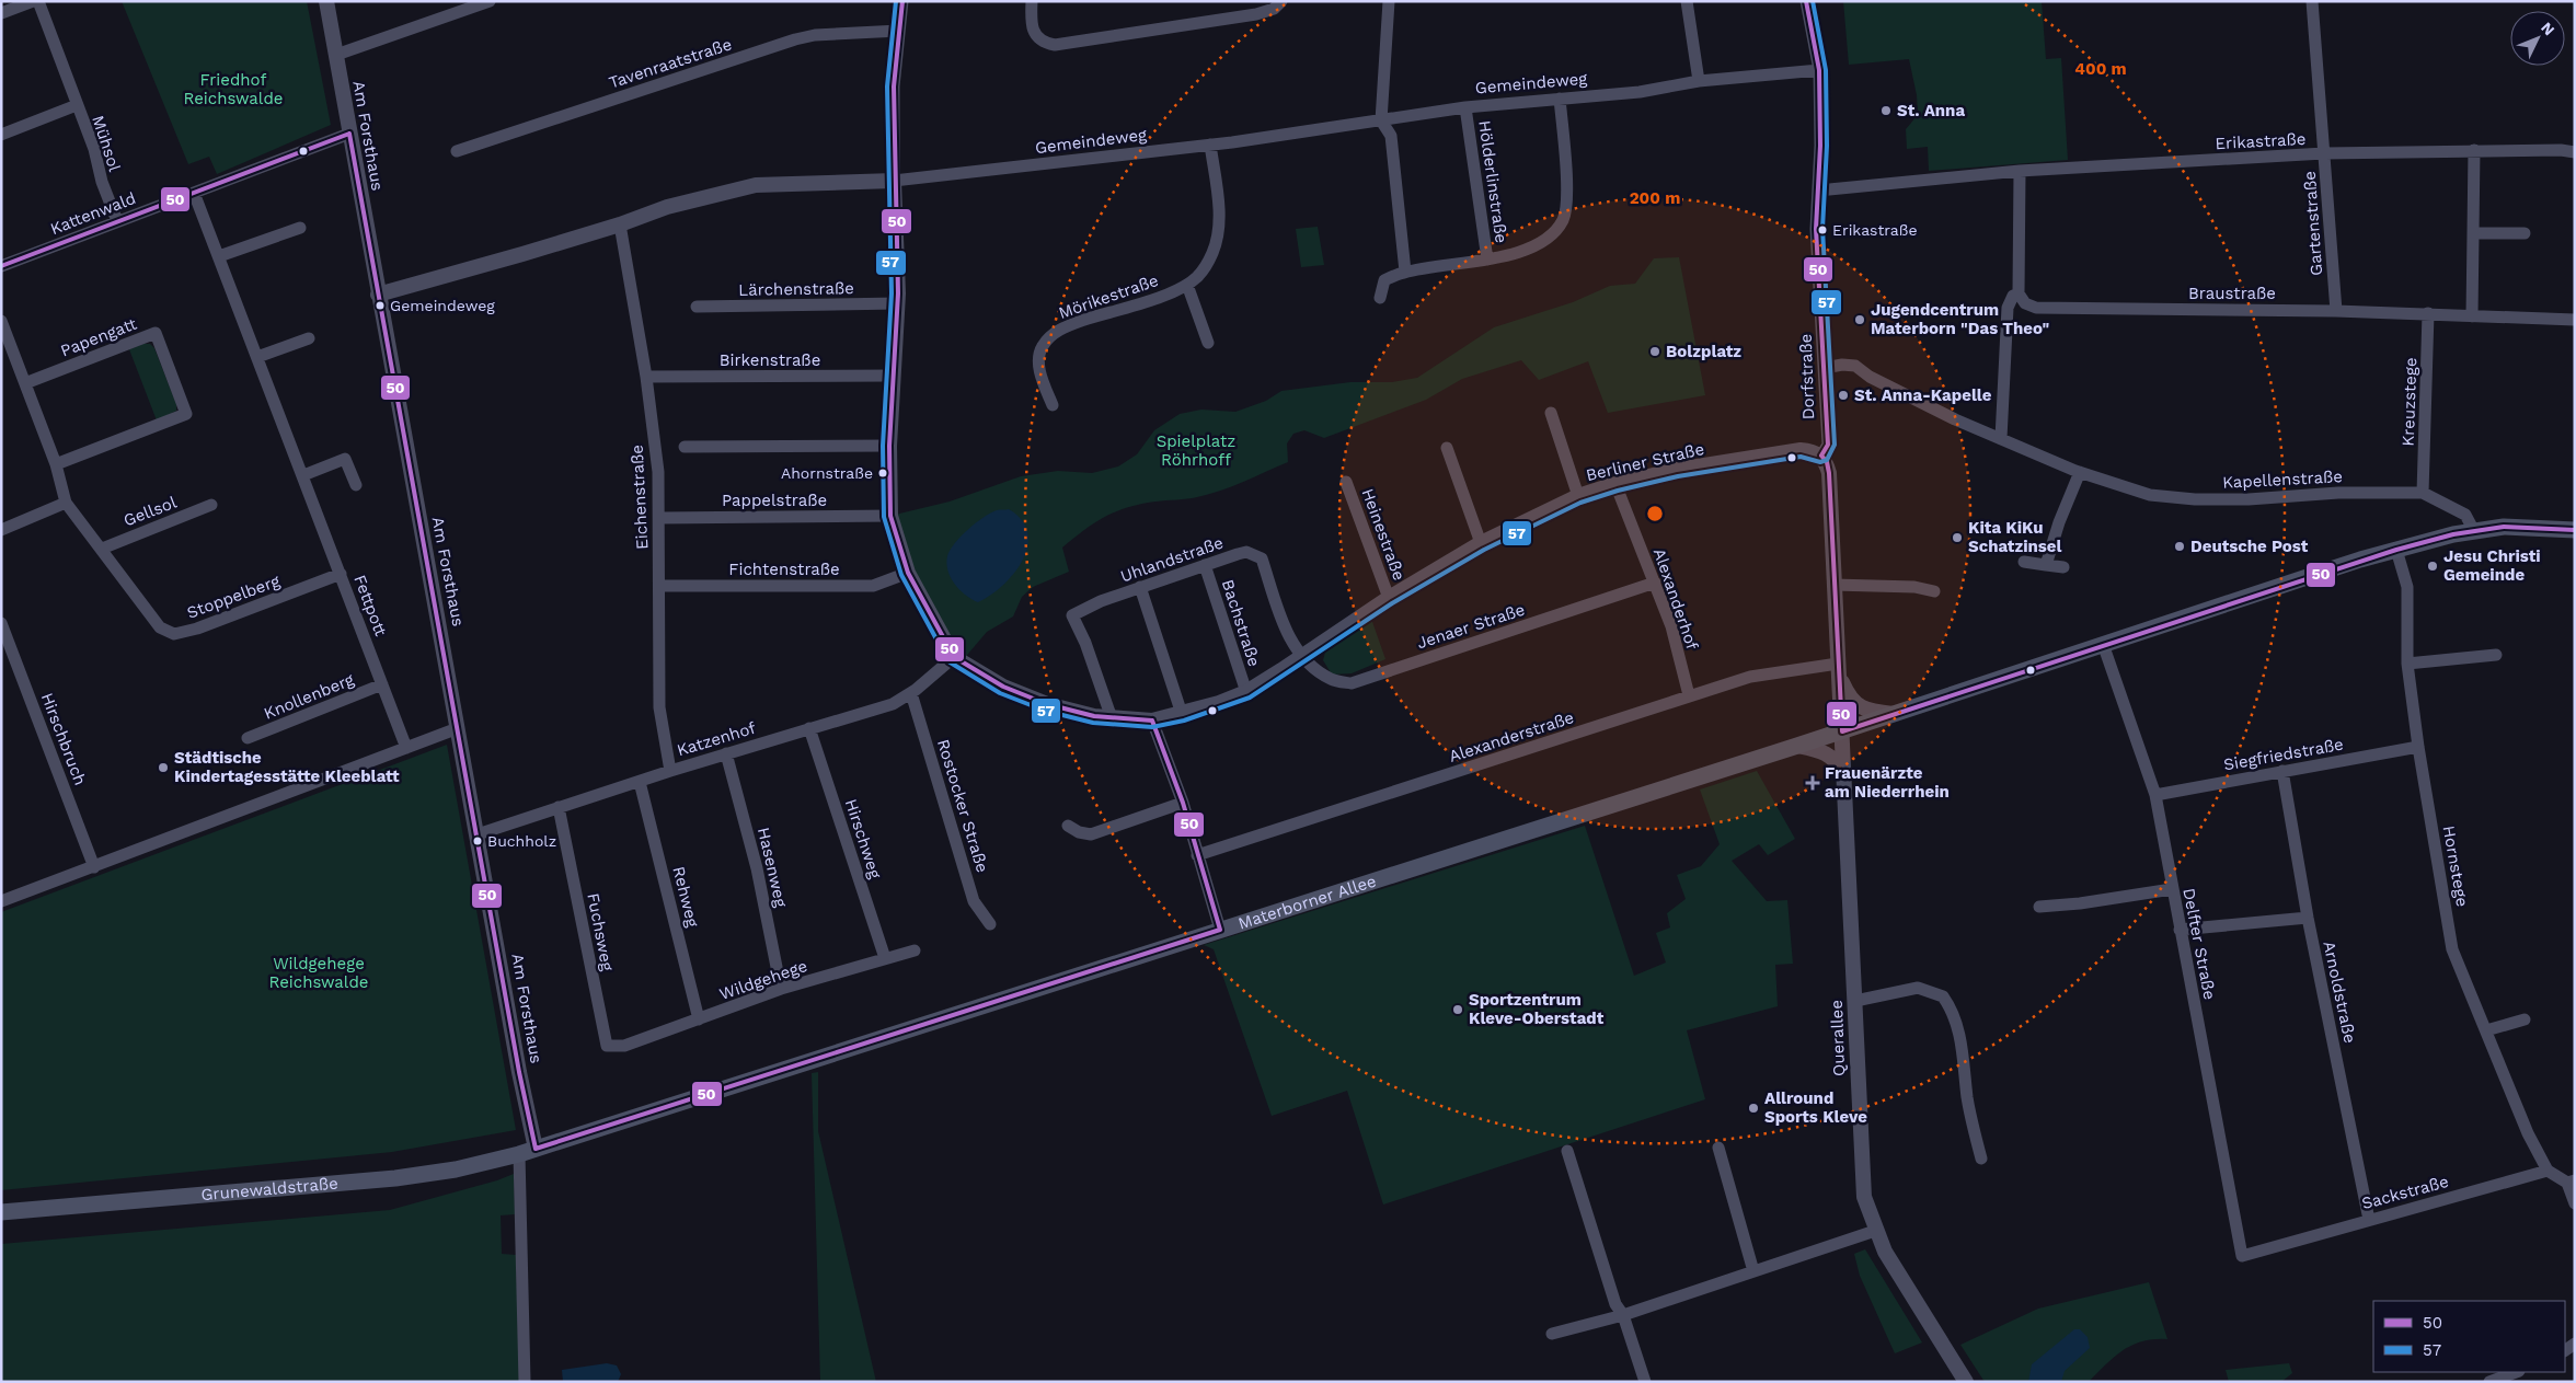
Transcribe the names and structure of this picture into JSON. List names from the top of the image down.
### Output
{
  "streets": {
    "main road": ["Materborner Allee", "Grunewaldstraße"],
    "street": [
      "Tavenraatstraße",
      "Gemeindeweg",
      "Am Forsthaus",
      "Erikastraße",
      "Mühsol",
      "Hölderlinstraße",
      "Kattenwald",
      "Gartenstraße",
      "Lärchenstraße",
      "Braustraße",
      "Mörikestraße",
      "Papengatt",
      "Birkenstraße",
      "Dorfstraße",
      "Kreuzstege",
      "Berliner Straße",
      "Kapellenstraße",
      "Eichenstraße",
      "Pappelstraße",
      "Gellsol",
      "Heinestraße",
      "Uhlandstraße",
      "Fichtenstraße",
      "Stoppelberg",
      "Alexanderhof",
      "Fettpott",
      "Bachstraße",
      "Jenaer Straße",
      "Knollenberg",
      "Alexanderstraße",
      "Hirschbruch",
      "Katzenhof",
      "Siegfriedstraße",
      "Rostocker Straße",
      "Hirschweg",
      "Hornstege",
      "Hasenweg",
      "Rehweg",
      "Fuchsweg",
      "Delfter Straße",
      "Wildgehege",
      "Arnoldstraße",
      "Querallee",
      "Sackstraße"
    ]
  },
  "crossings": [
    ["Gemeindeweg", "Am Forsthaus"],
    ["Gemeindeweg", "Hölderlinstraße"],
    ["Gemeindeweg", "Mörikestraße"],
    ["Gemeindeweg", "Dorfstraße"],
    ["Gemeindeweg", "Eichenstraße"],
    ["Am Forsthaus", "Kattenwald"],
    ["Am Forsthaus", "Katzenhof"],
    ["Am Forsthaus", "Materborner Allee"],
    ["Am Forsthaus", "Grunewaldstraße"],
    ["Erikastraße", "Gartenstraße"],
    ["Erikastraße", "Dorfstraße"],
    ["Mühsol", "Kattenwald"],
    ["Kattenwald", "Fettpott"],
    ["Gartenstraße", "Braustraße"],
    ["Braustraße", "Kreuzstege"],
    ["Papengatt", "Stoppelberg"],
    ["Birkenstraße", "Eichenstraße"],
    ["Dorfstraße", "Berliner Straße"],
    ["Dorfstraße", "Kapellenstraße"],
    ["Kreuzstege", "Kapellenstraße"],
    ["Berliner Straße", "Heinestraße"],
    ["Berliner Straße", "Uhlandstraße"],
    ["Berliner Straße", "Alexanderhof"],
    ["Berliner Straße", "Bachstraße"],
    ["Berliner Straße", "Jenaer Straße"],
    ["Berliner Straße", "Katzenhof"],
    ["Kapellenstraße", "Materborner Allee"],
    ["Eichenstraße", "Pappelstraße"],
    ["Eichenstraße", "Fichtenstraße"],
    ["Eichenstraße", "Katzenhof"],
    ["Gellsol", "Stoppelberg"],
    ["Uhlandstraße", "Bachstraße"],
    ["Uhlandstraße", "Jenaer Straße"],
    ["Stoppelberg", "Fettpott"],
    ["Alexanderhof", "Jenaer Straße"],
    ["Alexanderhof", "Alexanderstraße"],
    ["Fettpott", "Knollenberg"],
    ["Katzenhof", "Rostocker Straße"],
    ["Katzenhof", "Hirschweg"],
    ["Katzenhof", "Hasenweg"],
    ["Katzenhof", "Rehweg"],
    ["Katzenhof", "Fuchsweg"],
    ["Siegfriedstraße", "Hornstege"],
    ["Siegfriedstraße", "Delfter Straße"],
    ["Siegfriedstraße", "Arnoldstraße"],
    ["Hirschweg", "Wildgehege"],
    ["Hornstege", "Materborner Allee"],
    ["Hornstege", "Sackstraße"],
    ["Hasenweg", "Wildgehege"],
    ["Rehweg", "Wildgehege"],
    ["Materborner Allee", "Delfter Straße"],
    ["Materborner Allee", "Querallee"],
    ["Materborner Allee", "Grunewaldstraße"],
    ["Fuchsweg", "Wildgehege"],
    ["Delfter Straße", "Sackstraße"],
    ["Arnoldstraße", "Sackstraße"]
  ],
  "parks": ["Friedhof Reichswalde", "Spielplatz Röhrhoff", "Wildgehege Reichswalde"],
  "places": {
    "other": [
      "St. Anna",
      "Erikastraße",
      "Gemeindeweg",
      "Jugendcentrum Materborn \"Das Theo\"",
      "Bolzplatz",
      "St. Anna-Kapelle",
      "Ahornstraße",
      "Kita KiKu Schatzinsel",
      "Deutsche Post",
      "Jesu Christi Gemeinde",
      "Städtische Kindertagesstätte Kleeblatt",
      "Buchholz",
      "Sportzentrum Kleve-Oberstadt",
      "Allround Sports Kleve"
    ],
    "health": ["Frauenärzte am Niederrhein"]
  },
  "lines": ["transit line 50", "transit line 57"],
  "legend": ["50", "57"],
  "north": "top right",
  "rings": ["400 m", "200 m"]
}
